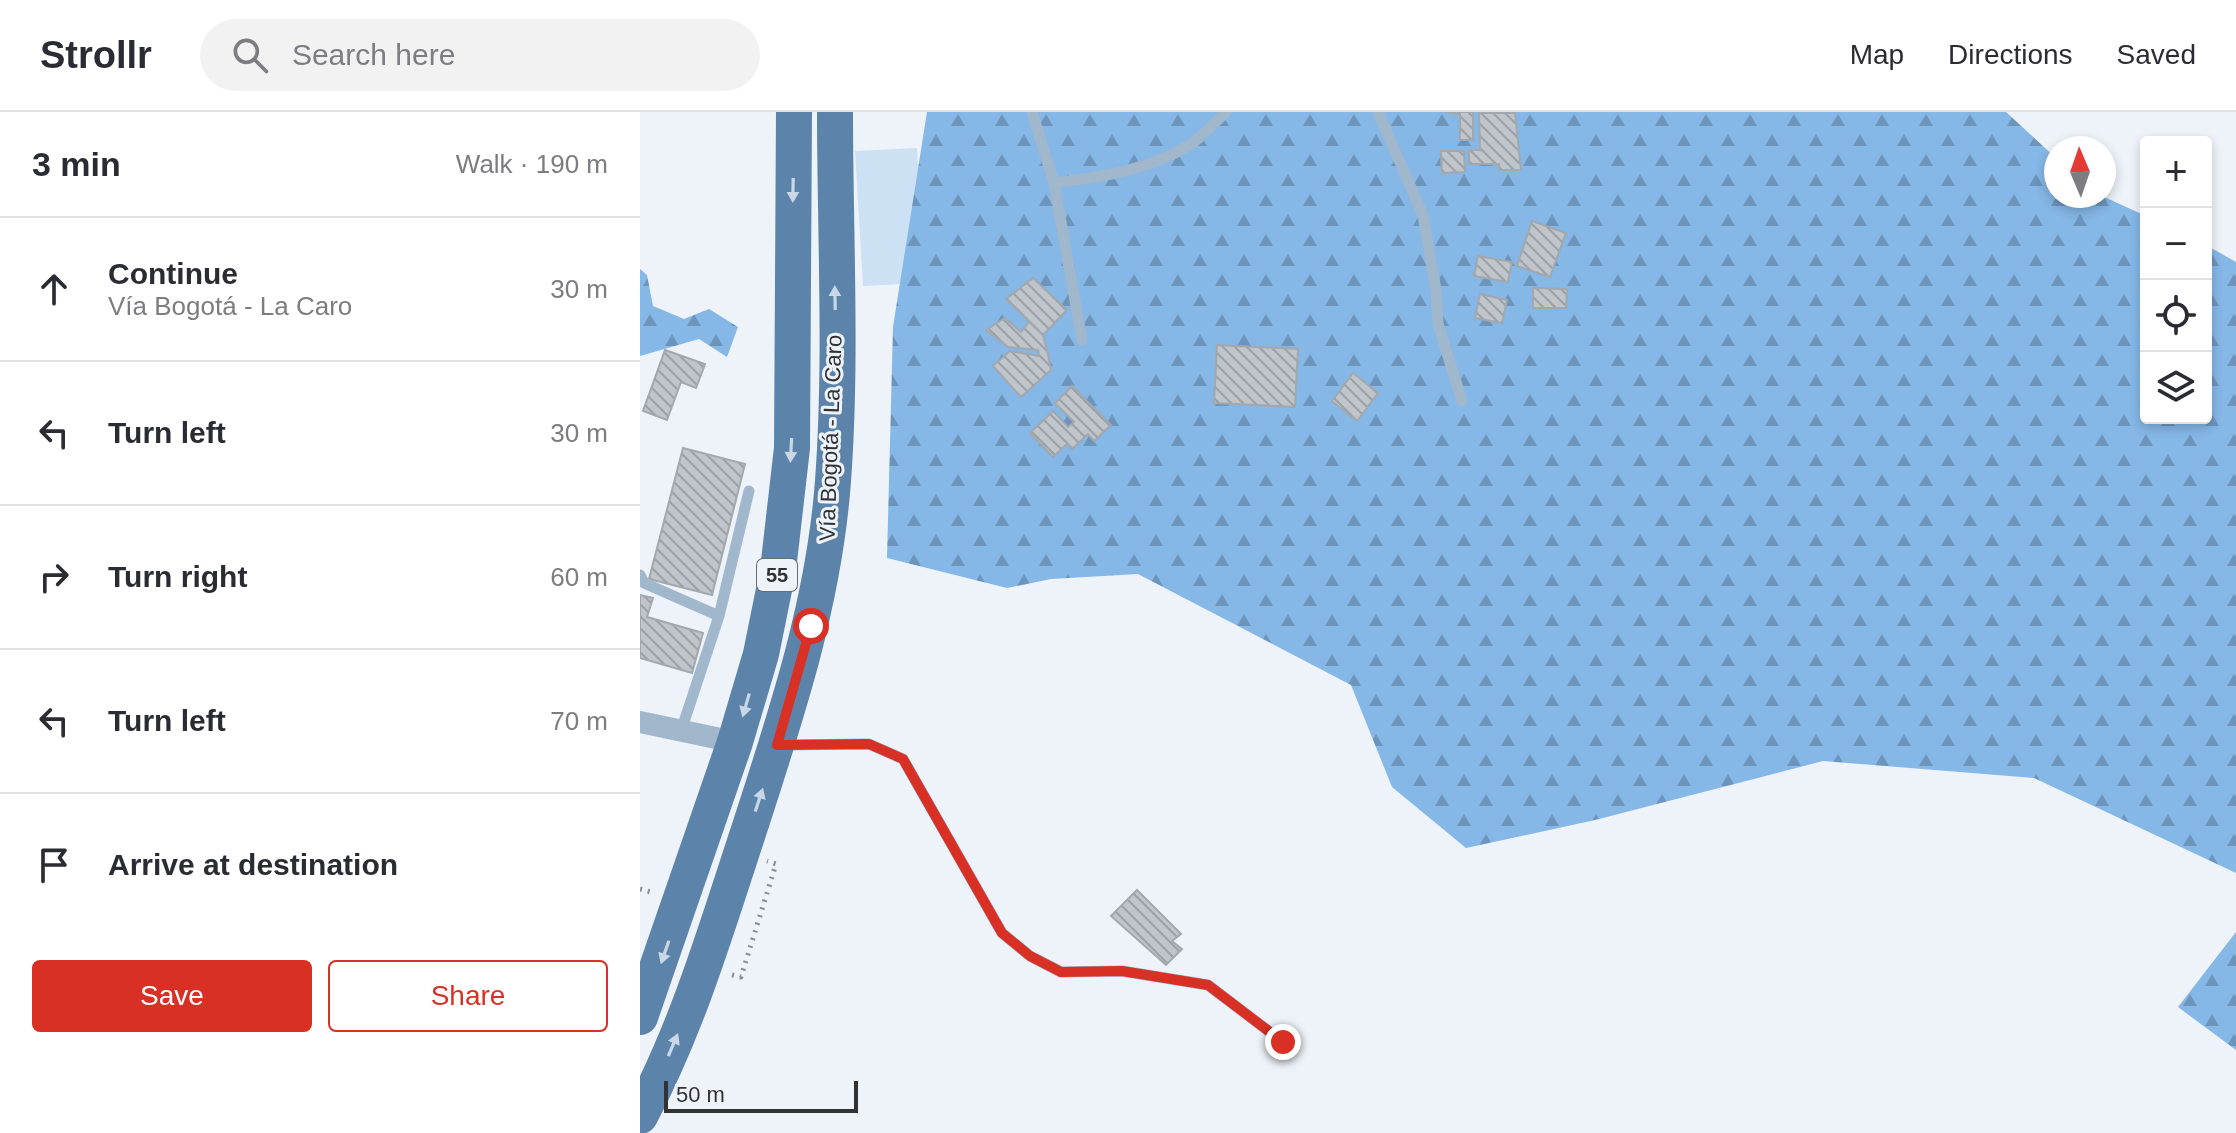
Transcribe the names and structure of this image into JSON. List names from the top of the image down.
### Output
{
  "streets": {
    "main road": ["Vía Bogotá - La Caro", "55"]
  },
  "scale_bar": "50 m",
  "north": "top",
  "page": {
    "header": "Strollr",
    "search": "Search here",
    "nav": ["Map", "Directions", "Saved"],
    "heading": ["3 min", "Walk · 190 m"],
    "map_buttons": ["+", "−"],
    "list": [
      ["Continue", "Vía Bogotá - La Caro", "30 m"],
      ["Turn left", "30 m"],
      ["Turn right", "60 m"],
      ["Turn left", "70 m"],
      "Arrive at destination"
    ],
    "buttons": ["Save", "Share"],
    "scale": "50 m"
  }
}
